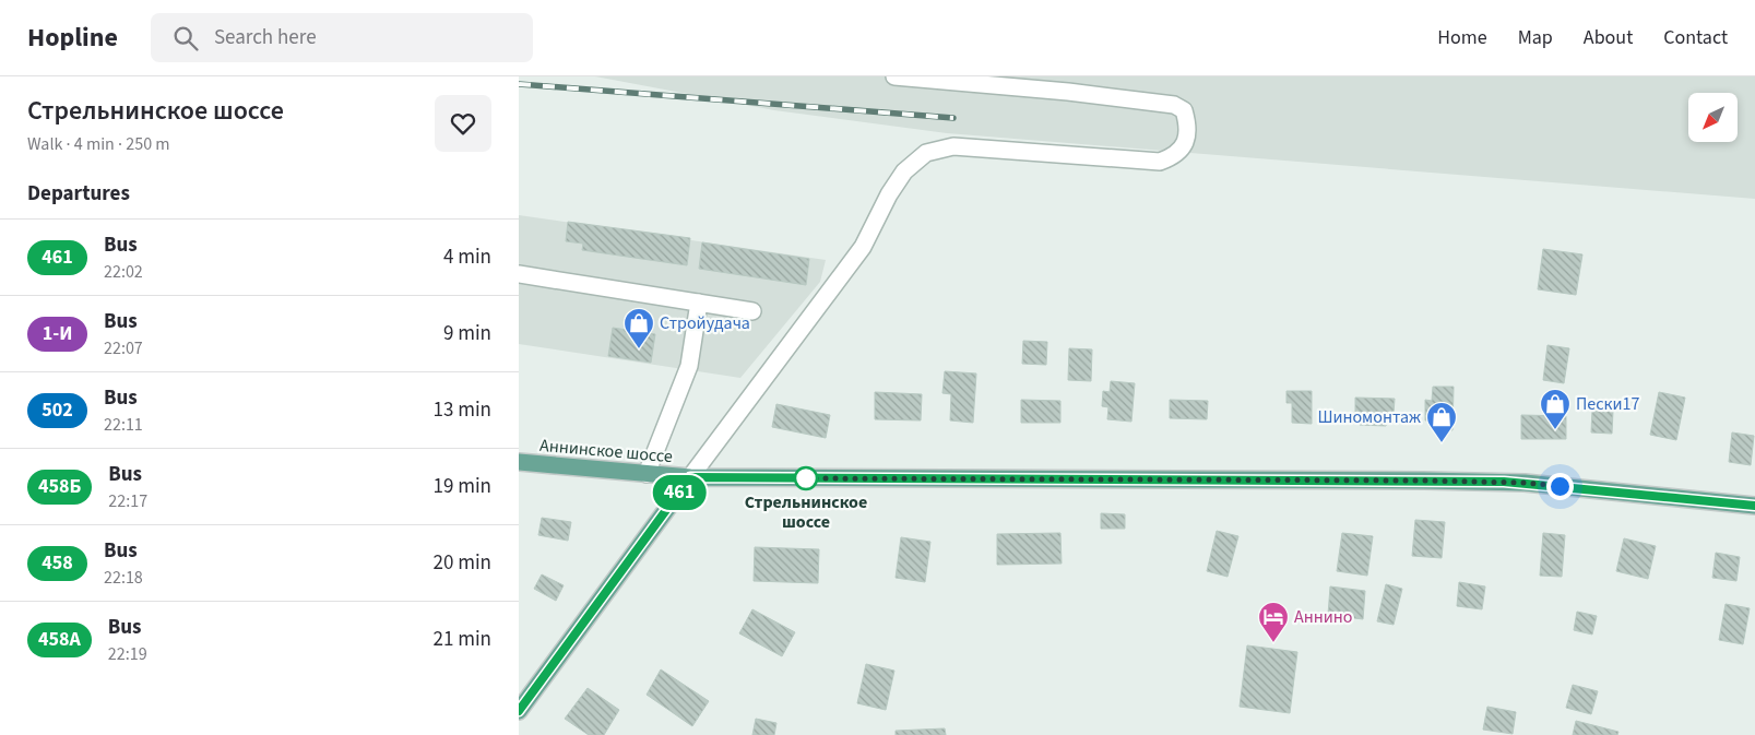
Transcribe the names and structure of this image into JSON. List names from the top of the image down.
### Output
{
  "streets": {
    "main road": ["Аннинское шоссе"]
  },
  "places": {
    "shop": ["Стройудача", "Пески17", "Шиномонтаж"],
    "other": ["Стрельнинское шоссе"],
    "hotel": ["Аннино"]
  },
  "lines": ["bus line 461"],
  "north": "bottom left",
  "page": {
    "header": "Hopline",
    "search": "Search here",
    "nav": [
      "Home",
      "Map",
      "About",
      "Contact"
    ],
    "heading": [
      ["Стрельнинское шоссе", "Walk · 4 min · 250 m"],
      "Departures"
    ],
    "on_map": "461",
    "list": [
      {
        "mark": "461",
        "name": "Bus",
        "note": "22:02",
        "value": "4 min"
      },
      {
        "mark": "1-И",
        "name": "Bus",
        "note": "22:07",
        "value": "9 min"
      },
      {
        "mark": "502",
        "name": "Bus",
        "note": "22:11",
        "value": "13 min"
      },
      {
        "mark": "458Б",
        "name": "Bus",
        "note": "22:17",
        "value": "19 min"
      },
      {
        "mark": "458",
        "name": "Bus",
        "note": "22:18",
        "value": "20 min"
      },
      {
        "mark": "458А",
        "name": "Bus",
        "note": "22:19",
        "value": "21 min"
      }
    ]
  }
}
